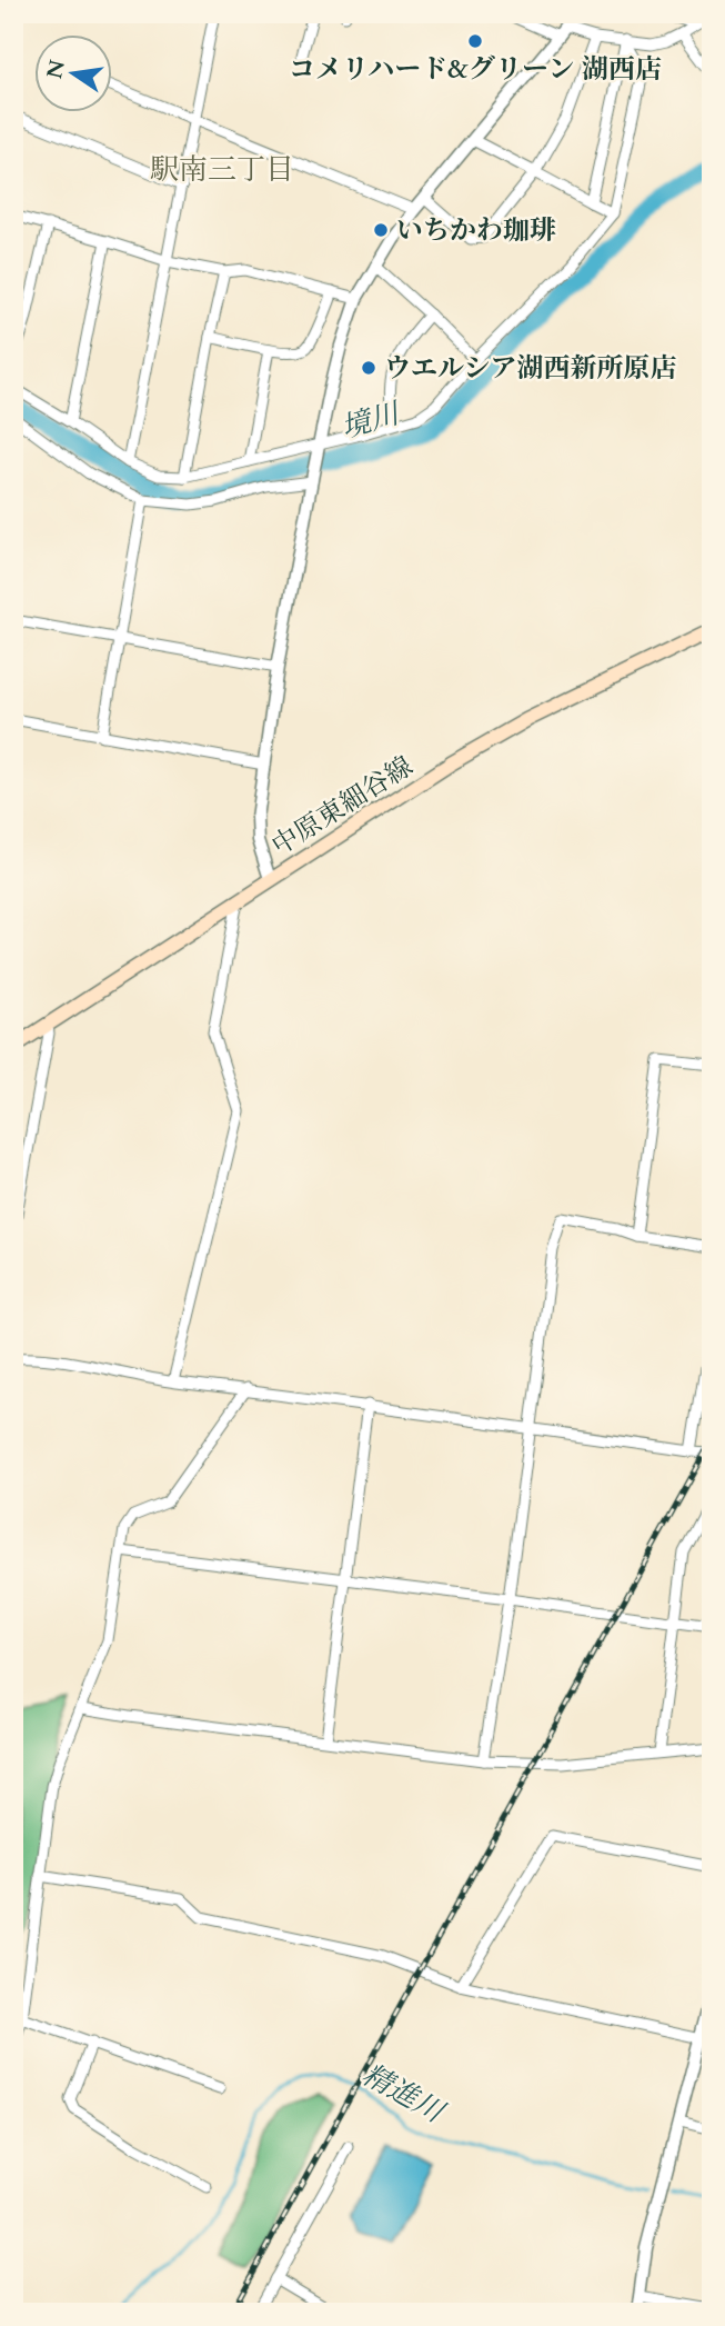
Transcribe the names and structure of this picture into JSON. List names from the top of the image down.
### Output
{
  "streets": {
    "main road": ["中原東細谷線"]
  },
  "districts": ["駅南三丁目"],
  "water": ["境川", "精進川"],
  "places": ["コメリハード&グリーン 湖西店", "いちかわ珈琲", "ウエルシア湖西新所原店"],
  "north": "left"
}
